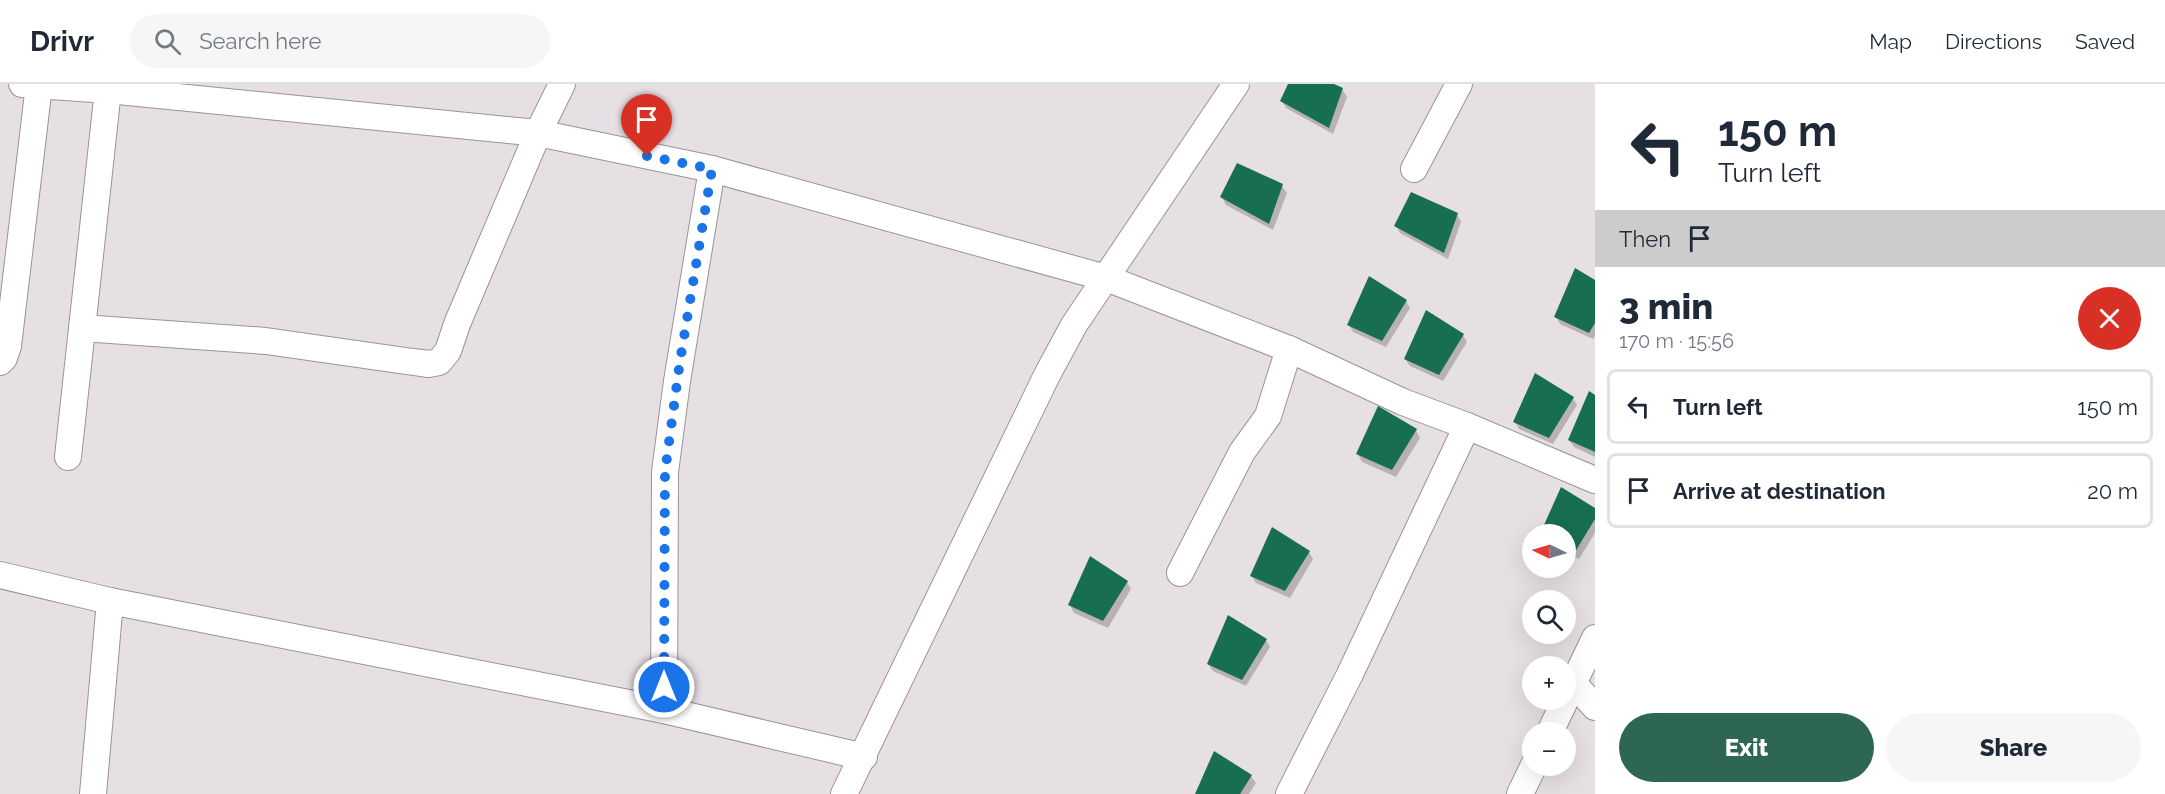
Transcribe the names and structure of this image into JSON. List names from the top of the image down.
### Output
{
  "north": "left",
  "page": {
    "header": "Drivr",
    "search": "Search here",
    "nav": ["Map", "Directions", "Saved"],
    "turn": ["150 m", "Turn left"],
    "then": "Then",
    "heading": ["3 min", "170 m · 15:56"],
    "list": [
      {
        "name": "Turn left",
        "value": "150 m"
      },
      {
        "name": "Arrive at destination",
        "value": "20 m"
      }
    ],
    "map_buttons": ["+", "−"],
    "buttons": ["Exit", "Share"]
  }
}
